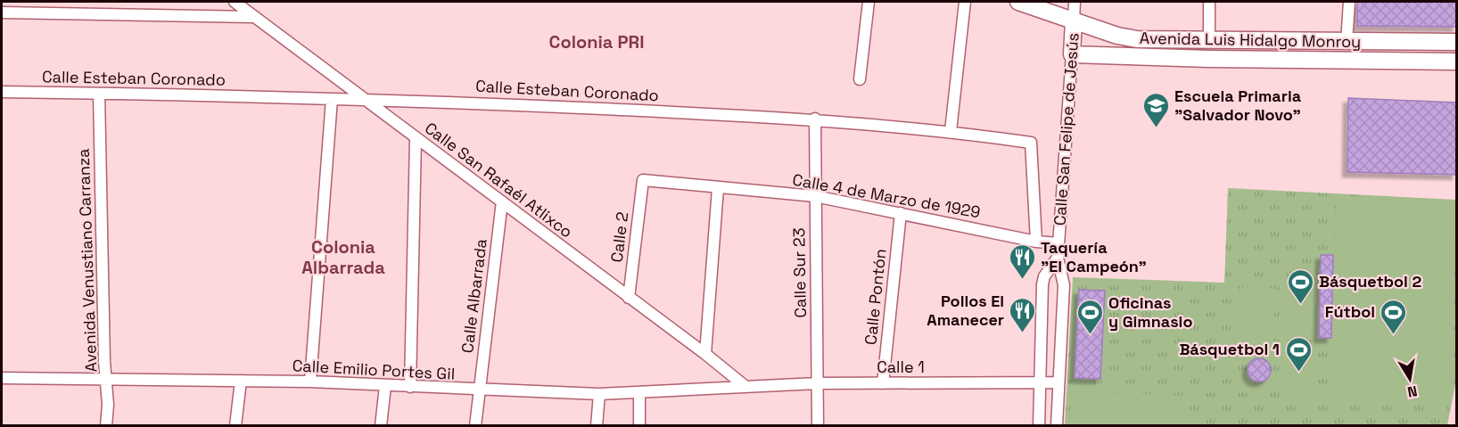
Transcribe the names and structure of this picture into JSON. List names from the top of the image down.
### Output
{
  "streets": {
    "street": [
      "Avenida Luis Hidalgo Monroy",
      "Calle Esteban Coronado",
      "Calle San Felipe de Jesús",
      "Calle San Rafaél Atlixco",
      "Calle 4 de Marzo de 1929",
      "Calle 2",
      "Avenida Venustiano Carranza",
      "Calle Sur 23",
      "Calle Albarrada",
      "Calle Pontón",
      "Calle 1",
      "Calle Emilio Portes Gil"
    ]
  },
  "crossings": [
    ["Avenida Luis Hidalgo Monroy", "Calle San Felipe de Jesús"],
    ["Calle Esteban Coronado", "Calle San Rafaél Atlixco"],
    ["Calle Esteban Coronado", "Calle 4 de Marzo de 1929"],
    ["Calle Esteban Coronado", "Avenida Venustiano Carranza"],
    ["Calle Esteban Coronado", "Calle Sur 23"],
    ["Calle San Felipe de Jesús", "Calle 4 de Marzo de 1929"],
    ["Calle San Felipe de Jesús", "Calle 1"],
    ["Calle San Rafaél Atlixco", "Calle 2"],
    ["Calle San Rafaél Atlixco", "Calle Albarrada"],
    ["Calle San Rafaél Atlixco", "Calle 1"],
    ["Calle San Rafaél Atlixco", "Calle Emilio Portes Gil"],
    ["Calle 4 de Marzo de 1929", "Calle 2"],
    ["Calle 4 de Marzo de 1929", "Calle Sur 23"],
    ["Calle 4 de Marzo de 1929", "Calle Pontón"],
    ["Avenida Venustiano Carranza", "Calle Emilio Portes Gil"],
    ["Calle Sur 23", "Calle 1"],
    ["Calle Albarrada", "Calle Emilio Portes Gil"],
    ["Calle Pontón", "Calle 1"],
    ["Calle 1", "Calle Emilio Portes Gil"]
  ],
  "districts": ["Colonia PRI", "Colonia Albarrada"],
  "places": {
    "school or university": ["Escuela Primaria \"Salvador Novo\""],
    "restaurant": ["Taquería \"El Campeón\"", "Pollos El Amanecer"],
    "sports": [
      "Básquetbol 2",
      "Oficinas y Gimnasio",
      "Fútbol",
      "Básquetbol 1"
    ]
  },
  "north": "bottom"
}
